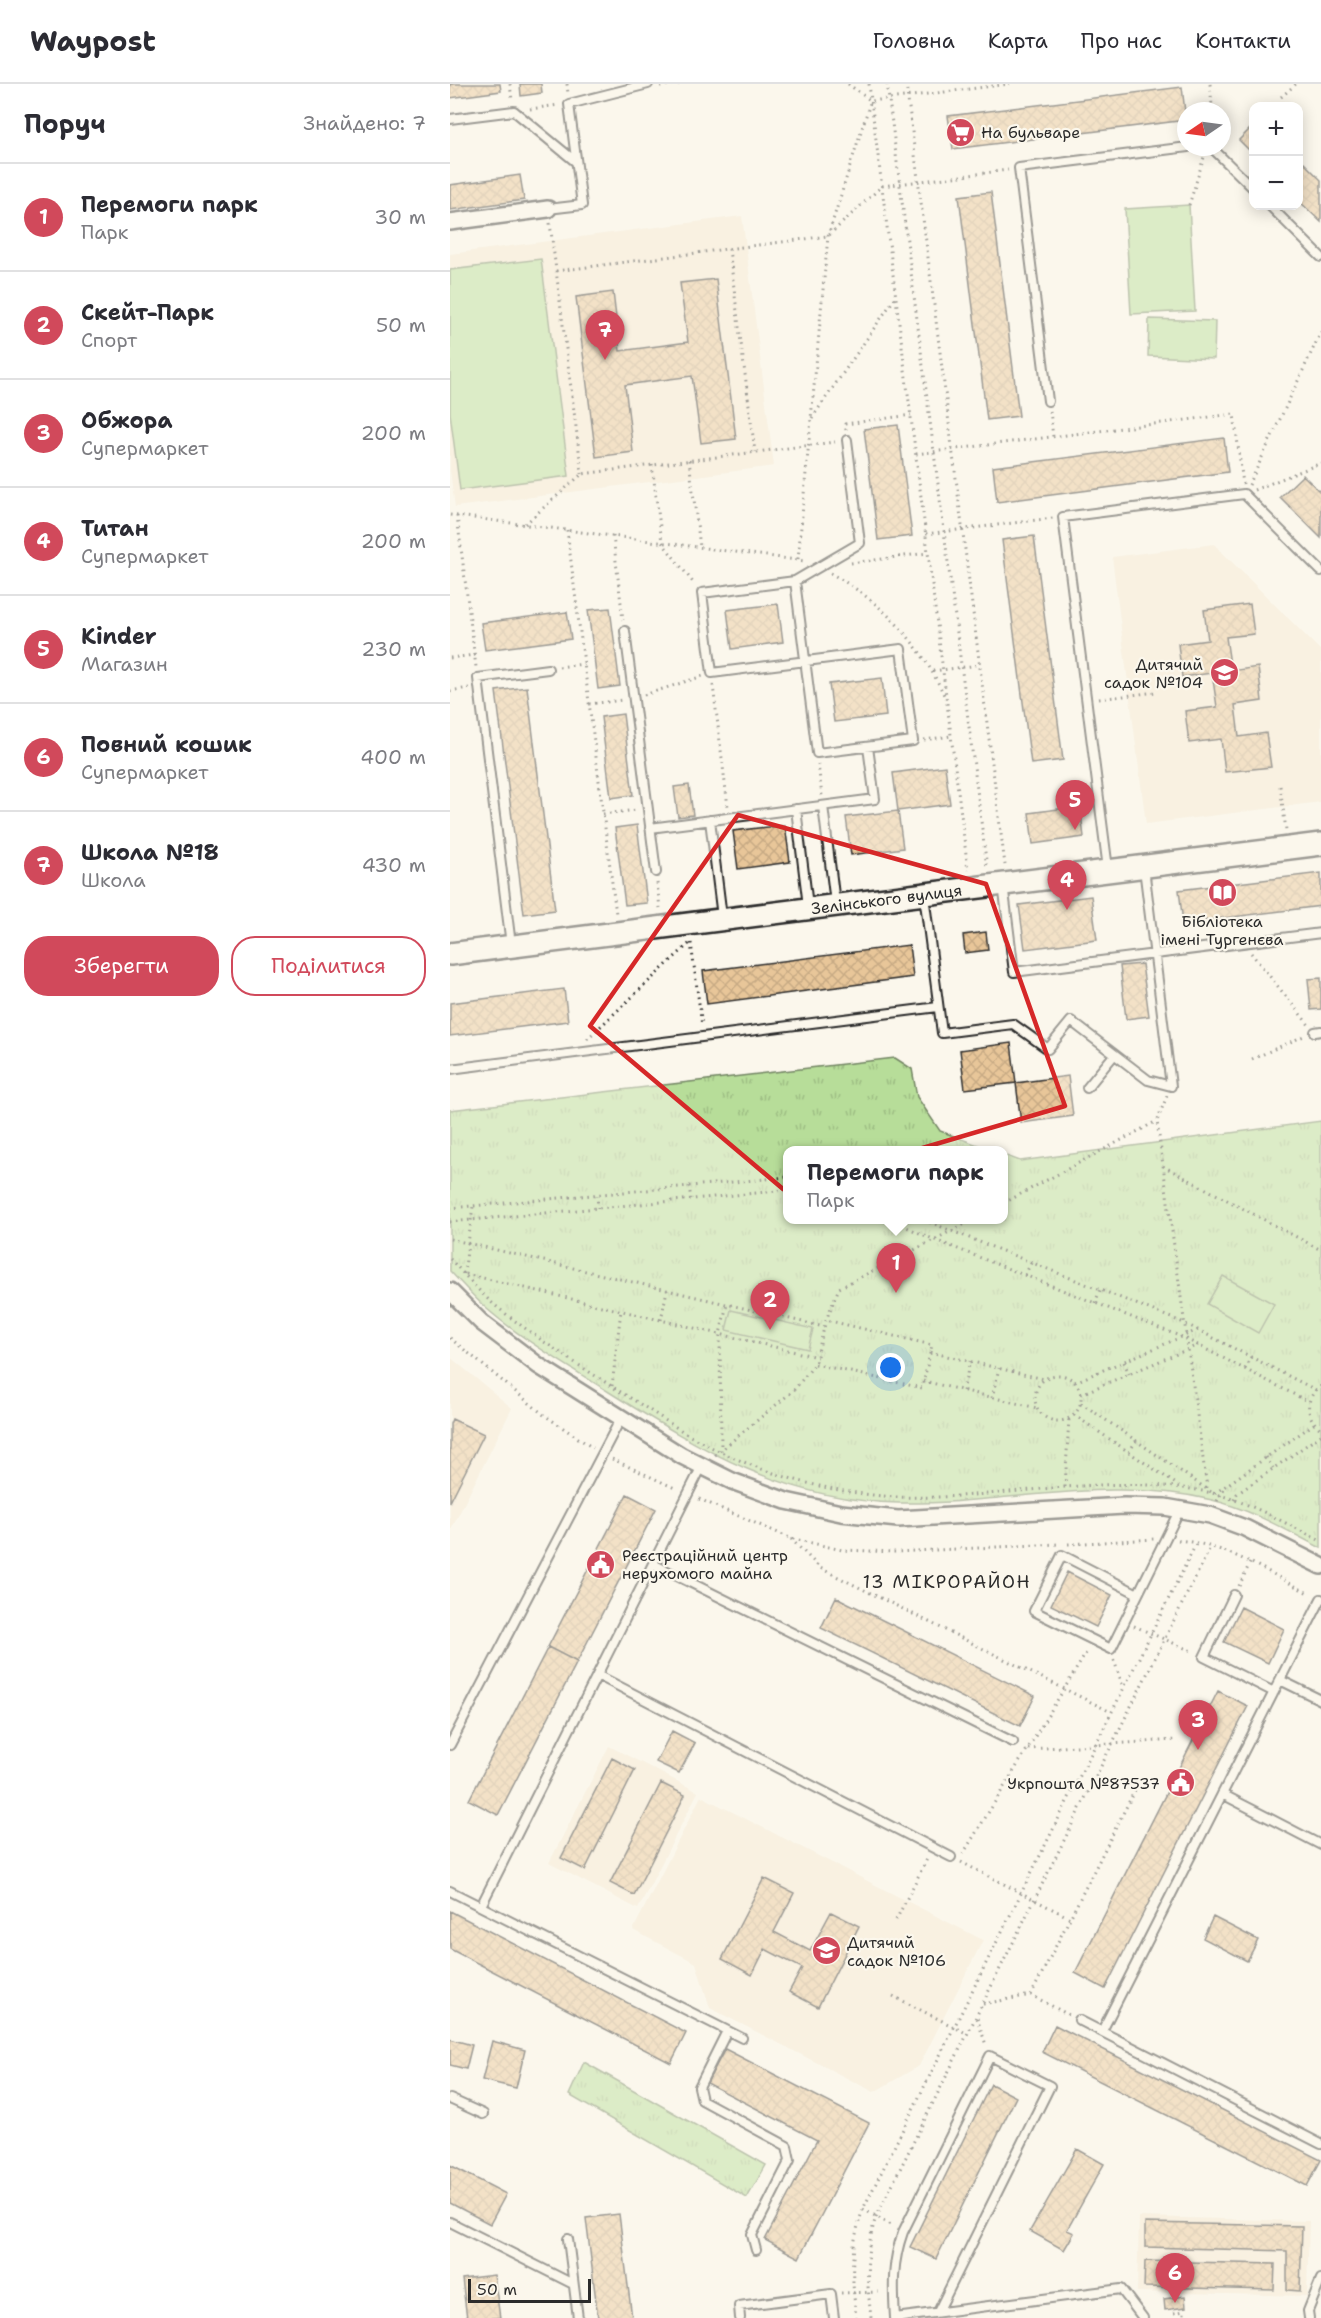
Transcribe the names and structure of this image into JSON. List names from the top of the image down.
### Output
{
  "streets": {
    "street": ["Зелінського вулиця"]
  },
  "districts": ["13 МІКРОРАЙОН"],
  "places": {
    "supermarket": ["На бульваре"],
    "school or university": ["Дитячий садок №104", "Дитячий садок №106"],
    "library": ["Бібліотека імені Тургенєва"],
    "public building": ["Реєстраційний центр нерухомого майна", "Укрпошта №87537"]
  },
  "scale_bar": "50 m",
  "north": "left",
  "page": {
    "header": "Waypost",
    "nav": [
      "Головна",
      "Карта",
      "Про нас",
      "Контакти"
    ],
    "heading": ["Поруч", "Знайдено: 7"],
    "map_buttons": ["+", "−"],
    "list": [
      {
        "mark": "1",
        "name": "Перемоги парк",
        "note": "Парк",
        "value": "30 m"
      },
      {
        "mark": "2",
        "name": "Скейт-Парк",
        "note": "Спорт",
        "value": "50 m"
      },
      {
        "mark": "3",
        "name": "Обжора",
        "note": "Супермаркет",
        "value": "200 m"
      },
      {
        "mark": "4",
        "name": "Титан",
        "note": "Супермаркет",
        "value": "200 m"
      },
      {
        "mark": "5",
        "name": "Kinder",
        "note": "Магазин",
        "value": "230 m"
      },
      {
        "mark": "6",
        "name": "Повний кошик",
        "note": "Супермаркет",
        "value": "400 m"
      },
      {
        "mark": "7",
        "name": "Школа №18",
        "note": "Школа",
        "value": "430 m"
      }
    ],
    "pins": [
      "7",
      "5",
      "4",
      "1",
      "2",
      "3",
      "6"
    ],
    "buttons": ["Зберегти", "Поділитися"],
    "popup": ["Перемоги парк", "Парк"],
    "scale": "50 m"
  }
}
